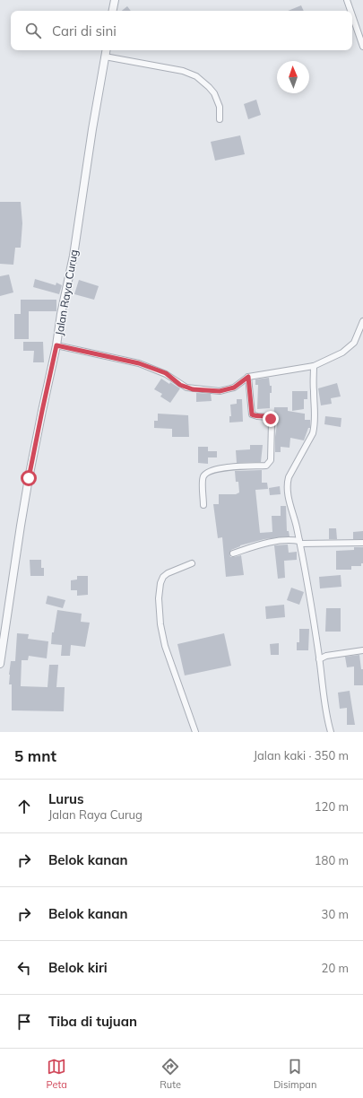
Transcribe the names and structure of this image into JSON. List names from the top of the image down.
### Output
{
  "streets": {
    "street": ["Jalan Raya Curug"]
  },
  "north": "top",
  "page": {
    "search": "Cari di sini",
    "heading": ["5 mnt", "Jalan kaki · 350 m"],
    "list": [
      ["Lurus", "Jalan Raya Curug", "120 m"],
      ["Belok kanan", "180 m"],
      ["Belok kanan", "30 m"],
      ["Belok kiri", "20 m"],
      "Tiba di tujuan"
    ],
    "nav": ["Peta", "Rute", "Disimpan"]
  }
}
